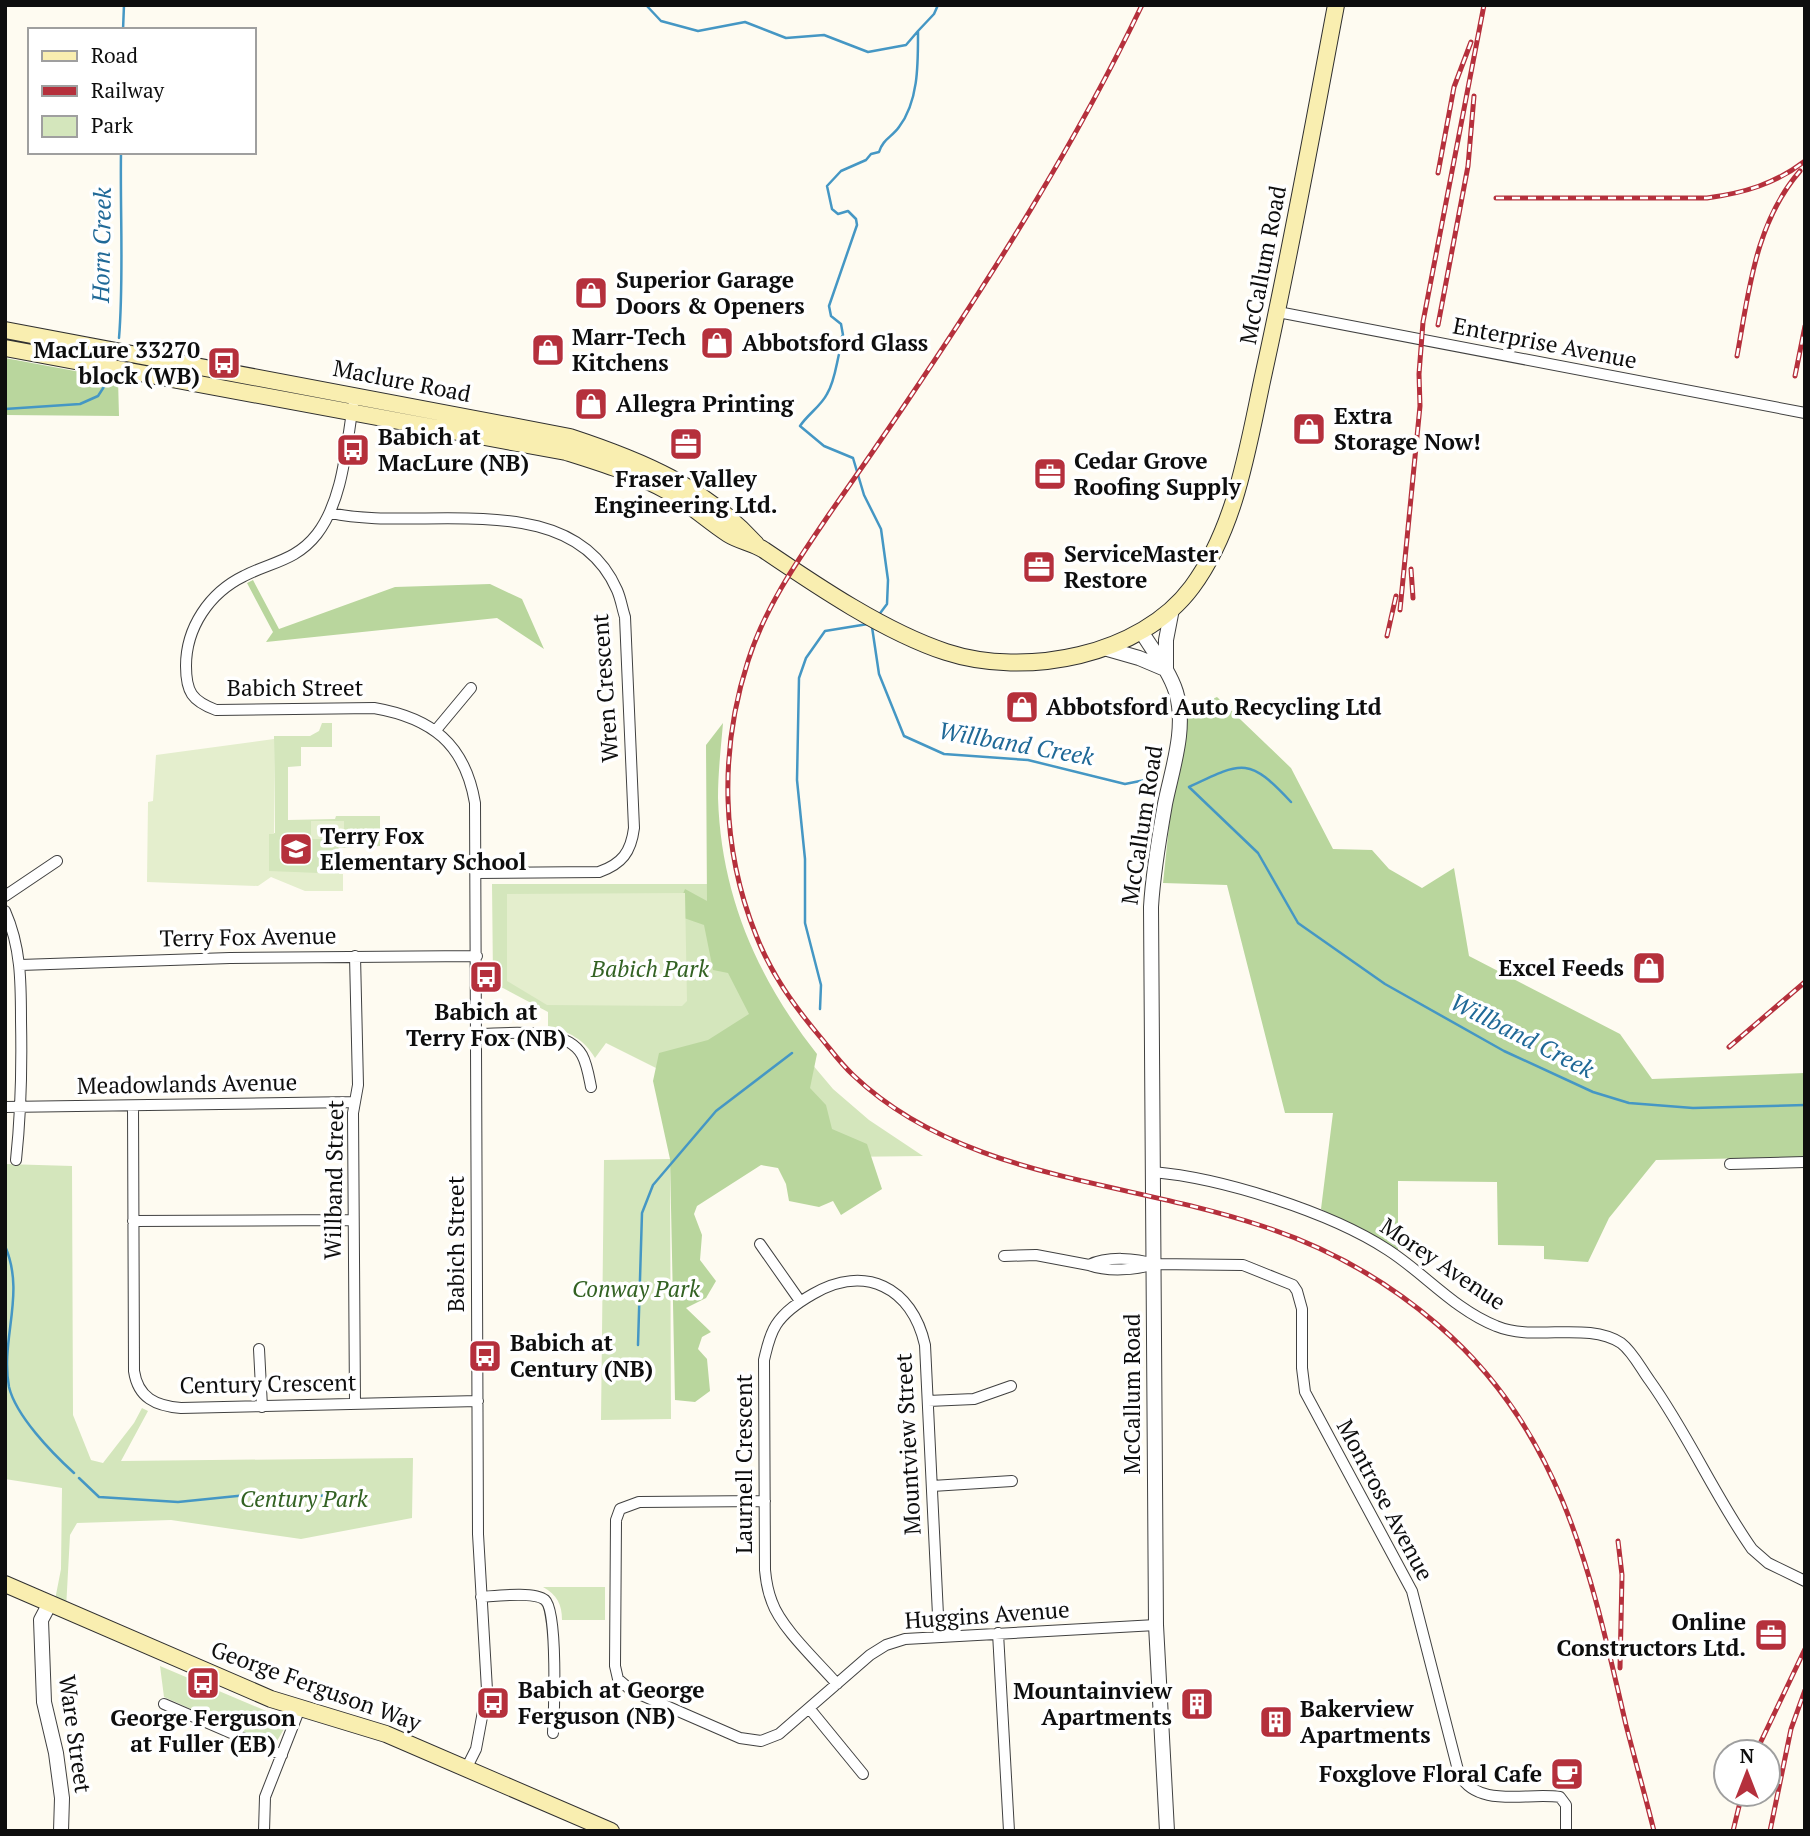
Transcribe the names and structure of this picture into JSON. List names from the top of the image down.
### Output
{
  "streets": {
    "main road": ["McCallum Road", "Maclure Road", "George Ferguson Way"],
    "street": [
      "Enterprise Avenue",
      "Babich Street",
      "Wren Crescent",
      "Terry Fox Avenue",
      "Meadowlands Avenue",
      "Willband Street",
      "Morey Avenue",
      "Century Crescent",
      "Mountview Street",
      "Laurnell Crescent",
      "Montrose Avenue",
      "Huggins Avenue",
      "Ware Street"
    ]
  },
  "crossings": [
    ["McCallum Road", "Enterprise Avenue"],
    ["McCallum Road", "Maclure Road"],
    ["McCallum Road", "Morey Avenue"],
    ["McCallum Road", "Montrose Avenue"],
    ["McCallum Road", "Huggins Avenue"],
    ["Maclure Road", "Babich Street"],
    ["Babich Street", "Wren Crescent"],
    ["Babich Street", "Terry Fox Avenue"],
    ["Babich Street", "Century Crescent"],
    ["Babich Street", "George Ferguson Way"],
    ["Terry Fox Avenue", "Willband Street"],
    ["Meadowlands Avenue", "Willband Street"],
    ["Meadowlands Avenue", "Century Crescent"],
    ["Willband Street", "Century Crescent"],
    ["Mountview Street", "Laurnell Crescent"],
    ["Mountview Street", "Huggins Avenue"],
    ["Laurnell Crescent", "Huggins Avenue"],
    ["George Ferguson Way", "Ware Street"]
  ],
  "water": ["Horn Creek", "Willband Creek"],
  "parks": ["Babich Park", "Conway Park", "Century Park"],
  "places": {
    "shop": [
      "Superior Garage Doors & Openers",
      "Abbotsford Glass",
      "Marr-Tech Kitchens",
      "Allegra Printing",
      "Extra Storage Now!",
      "Abbotsford Auto Recycling Ltd",
      "Excel Feeds"
    ],
    "bus stop": [
      "MacLure 33270 block (WB)",
      "Babich at MacLure (NB)",
      "Babich at Terry Fox (NB)",
      "Babich at Century (NB)",
      "George Ferguson at Fuller (EB)",
      "Babich at George Ferguson (NB)"
    ],
    "office": [
      "Fraser Valley Engineering Ltd.",
      "Cedar Grove Roofing Supply",
      "ServiceMaster Restore",
      "Online Constructors Ltd."
    ],
    "school or university": ["Terry Fox Elementary School"],
    "building": ["Mountainview Apartments", "Bakerview Apartments"],
    "cafe": ["Foxglove Floral Cafe"]
  },
  "legend": ["Road", "Railway", "Park"],
  "north": "top"
}
